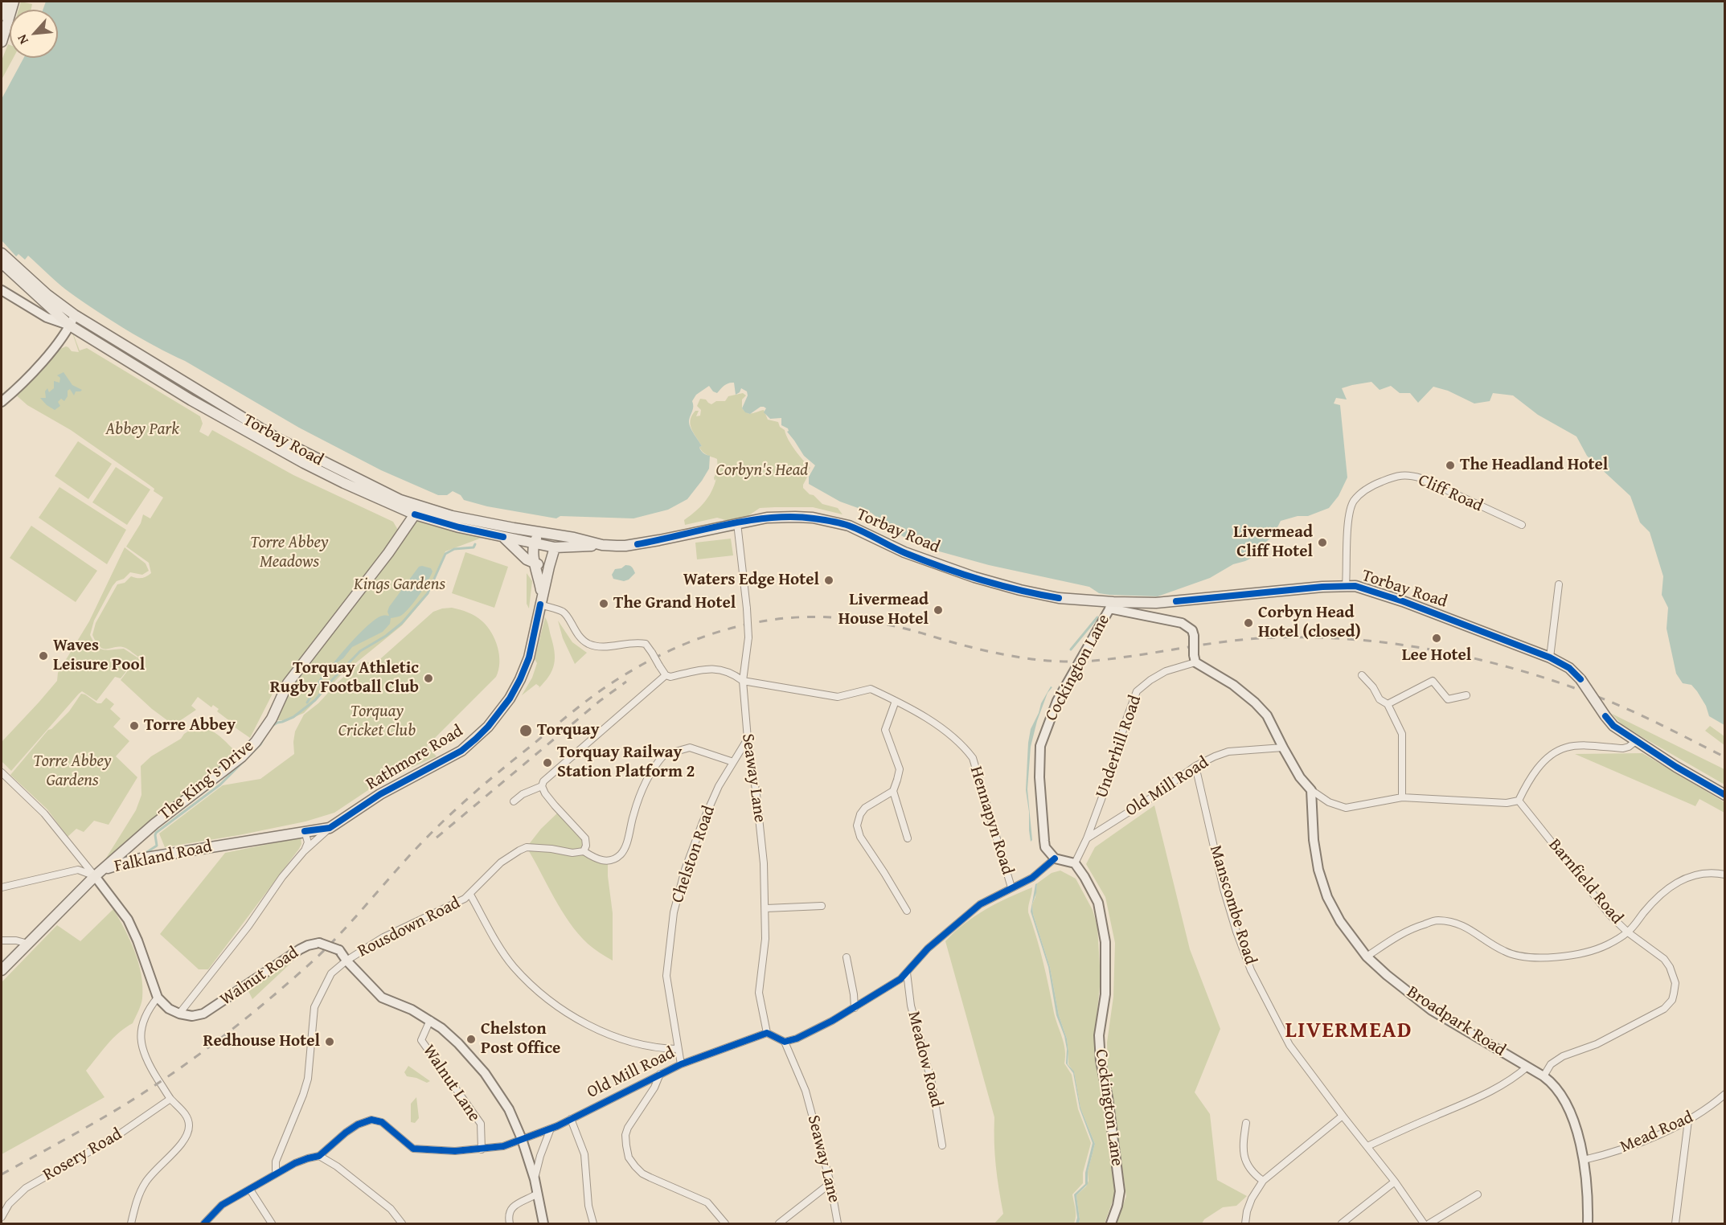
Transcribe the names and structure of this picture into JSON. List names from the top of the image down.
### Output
{
  "streets": {
    "main road": [
      "Torbay Road",
      "Rathmore Road",
      "The King's Drive",
      "Falkland Road"
    ],
    "street": [
      "Cliff Road",
      "Cockington Lane",
      "Underhill Road",
      "Seaway Lane",
      "Old Mill Road",
      "Hennapyn Road",
      "Chelston Road",
      "Barnfield Road",
      "Manscombe Road",
      "Rousdown Road",
      "Walnut Road",
      "Broadpark Road",
      "Meadow Road",
      "Walnut Lane",
      "Mead Road",
      "Rosery Road"
    ]
  },
  "crossings": [
    ["Torbay Road", "Cliff Road"],
    ["Torbay Road", "Cockington Lane"],
    ["Torbay Road", "Rathmore Road"],
    ["Torbay Road", "Seaway Lane"],
    ["Torbay Road", "The King's Drive"],
    ["Cockington Lane", "Underhill Road"],
    ["Underhill Road", "Old Mill Road"],
    ["Rathmore Road", "Falkland Road"],
    ["Rathmore Road", "Walnut Road"],
    ["Seaway Lane", "Old Mill Road"],
    ["Seaway Lane", "Hennapyn Road"],
    ["Seaway Lane", "Chelston Road"],
    ["The King's Drive", "Falkland Road"],
    ["Old Mill Road", "Chelston Road"],
    ["Old Mill Road", "Manscombe Road"],
    ["Old Mill Road", "Rousdown Road"],
    ["Old Mill Road", "Walnut Road"],
    ["Old Mill Road", "Walnut Lane"],
    ["Barnfield Road", "Broadpark Road"],
    ["Rousdown Road", "Walnut Road"],
    ["Walnut Road", "Walnut Lane"],
    ["Broadpark Road", "Mead Road"]
  ],
  "districts": ["LIVERMEAD"],
  "parks": [
    "Abbey Park",
    "Corbyn's Head",
    "Torre Abbey Meadows",
    "Kings Gardens",
    "Torquay Cricket Club",
    "Torre Abbey Gardens"
  ],
  "places": [
    "The Headland Hotel",
    "Livermead Cliff Hotel",
    "Waters Edge Hotel",
    "The Grand Hotel",
    "Livermead House Hotel",
    "Corbyn Head Hotel (closed)",
    "Lee Hotel",
    "Waves Leisure Pool",
    "Torquay Athletic Rugby Football Club",
    "Torre Abbey",
    "Torquay",
    "Torquay Railway Station Platform 2",
    "Chelston Post Office",
    "Redhouse Hotel"
  ],
  "north": "bottom left"
}
